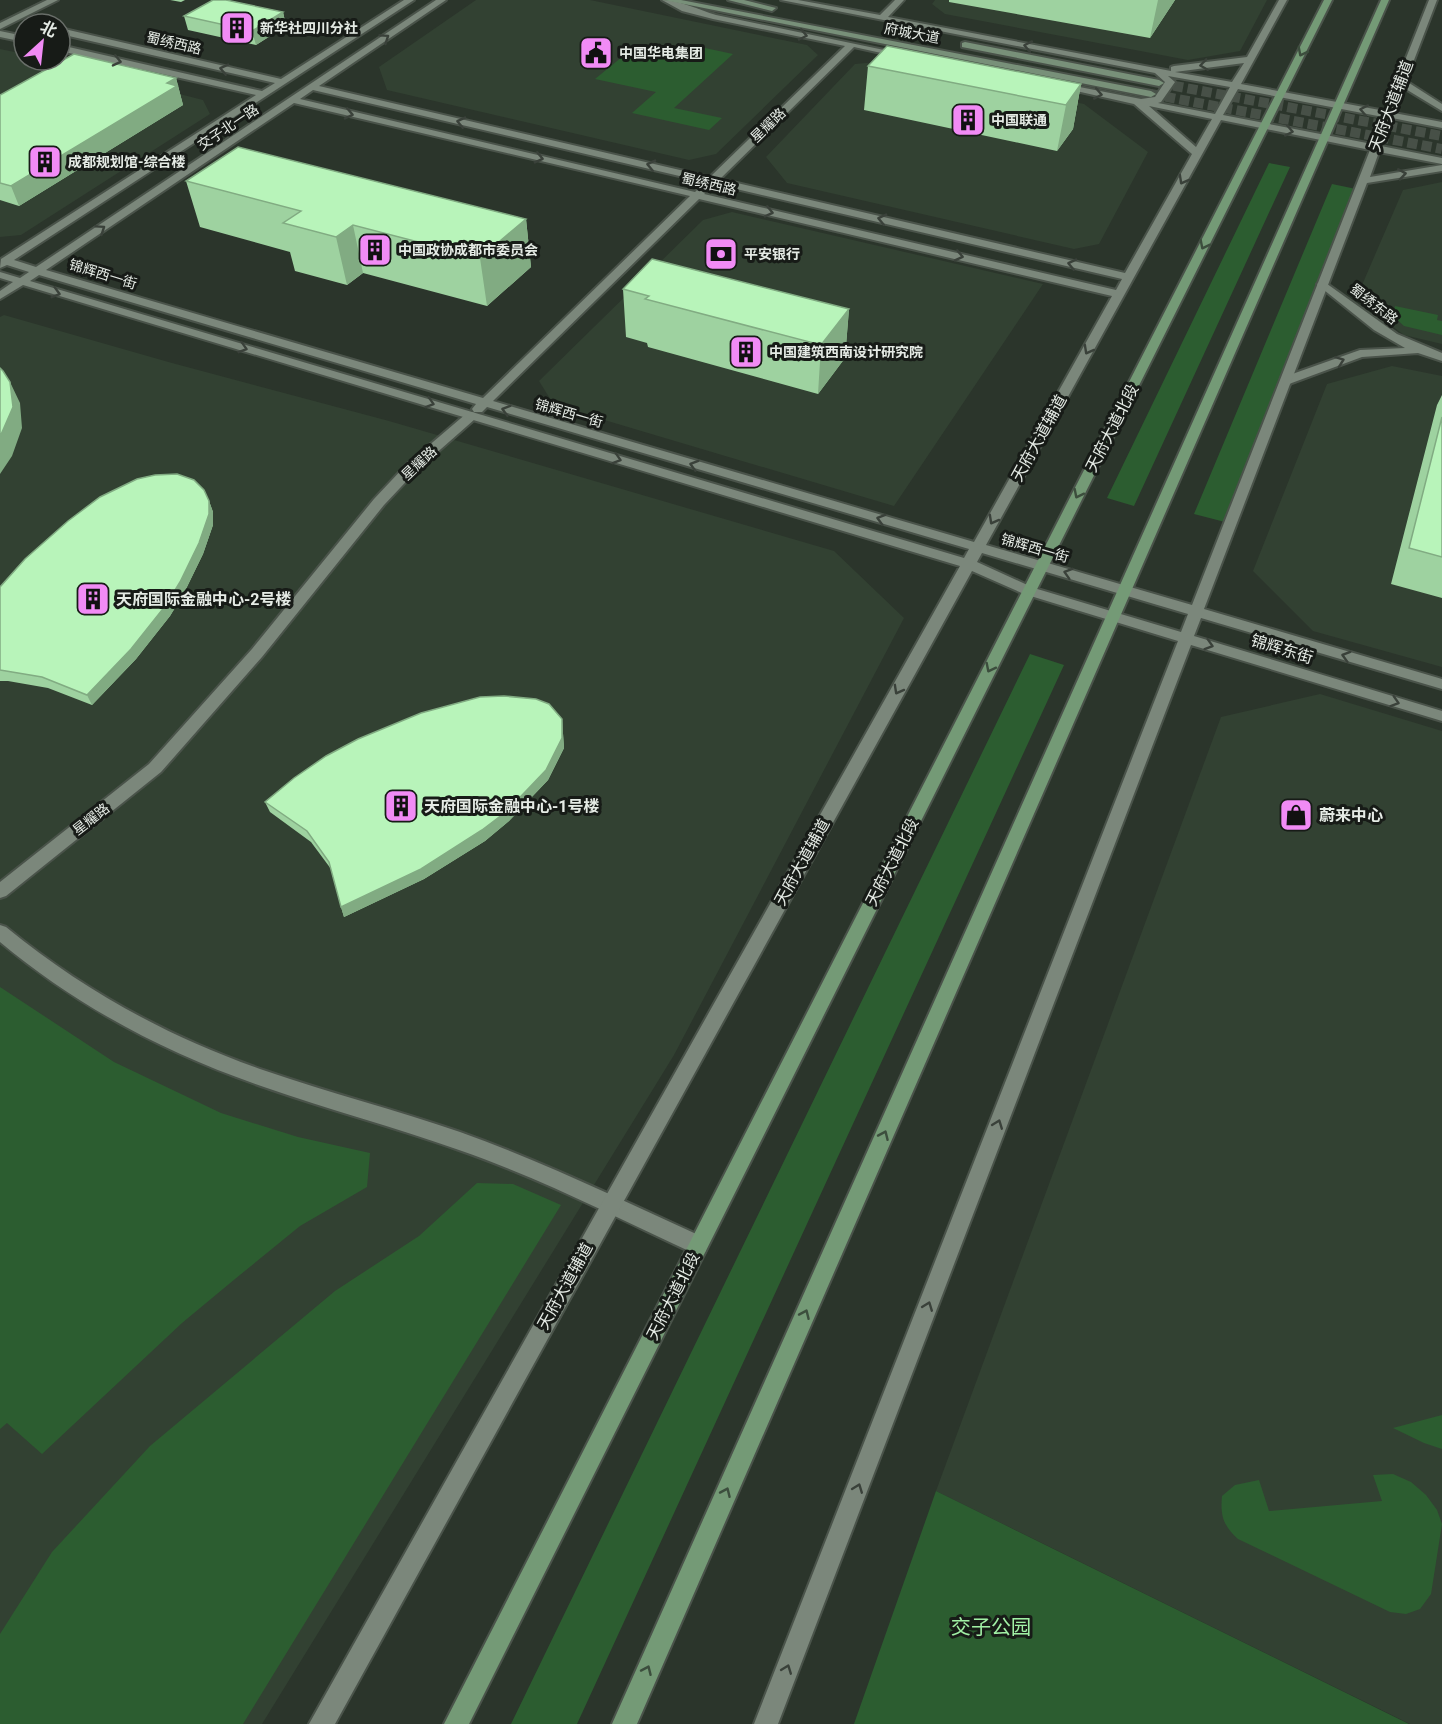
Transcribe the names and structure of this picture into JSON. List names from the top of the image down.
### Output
{
  "streets": {
    "main road": ["府城大道", "天府大道北段"],
    "street": [
      "蜀绣西路",
      "天府大道辅道",
      "星耀路",
      "交子北一路",
      "锦辉西一街",
      "蜀绣东路",
      "锦辉东街"
    ]
  },
  "crossings": [
    ["蜀绣西路", "天府大道辅道"],
    ["蜀绣西路", "星耀路"],
    ["蜀绣西路", "交子北一路"],
    ["天府大道辅道", "锦辉西一街"],
    ["天府大道辅道", "蜀绣东路"],
    ["天府大道辅道", "锦辉东街"],
    ["星耀路", "锦辉西一街"],
    ["交子北一路", "锦辉西一街"],
    ["锦辉西一街", "天府大道北段"],
    ["锦辉西一街", "锦辉东街"]
  ],
  "parks": ["交子公园"],
  "places": {
    "building": [
      "新华社四川分社",
      "中国联通",
      "成都规划馆-综合楼",
      "中国政协成都市委员会",
      "中国建筑西南设计研究院",
      "天府国际金融中心-2号楼",
      "天府国际金融中心-1号楼"
    ],
    "public building": ["中国华电集团"],
    "bank": ["平安银行"],
    "shop": ["蔚来中心"]
  },
  "north": "top right"
}
